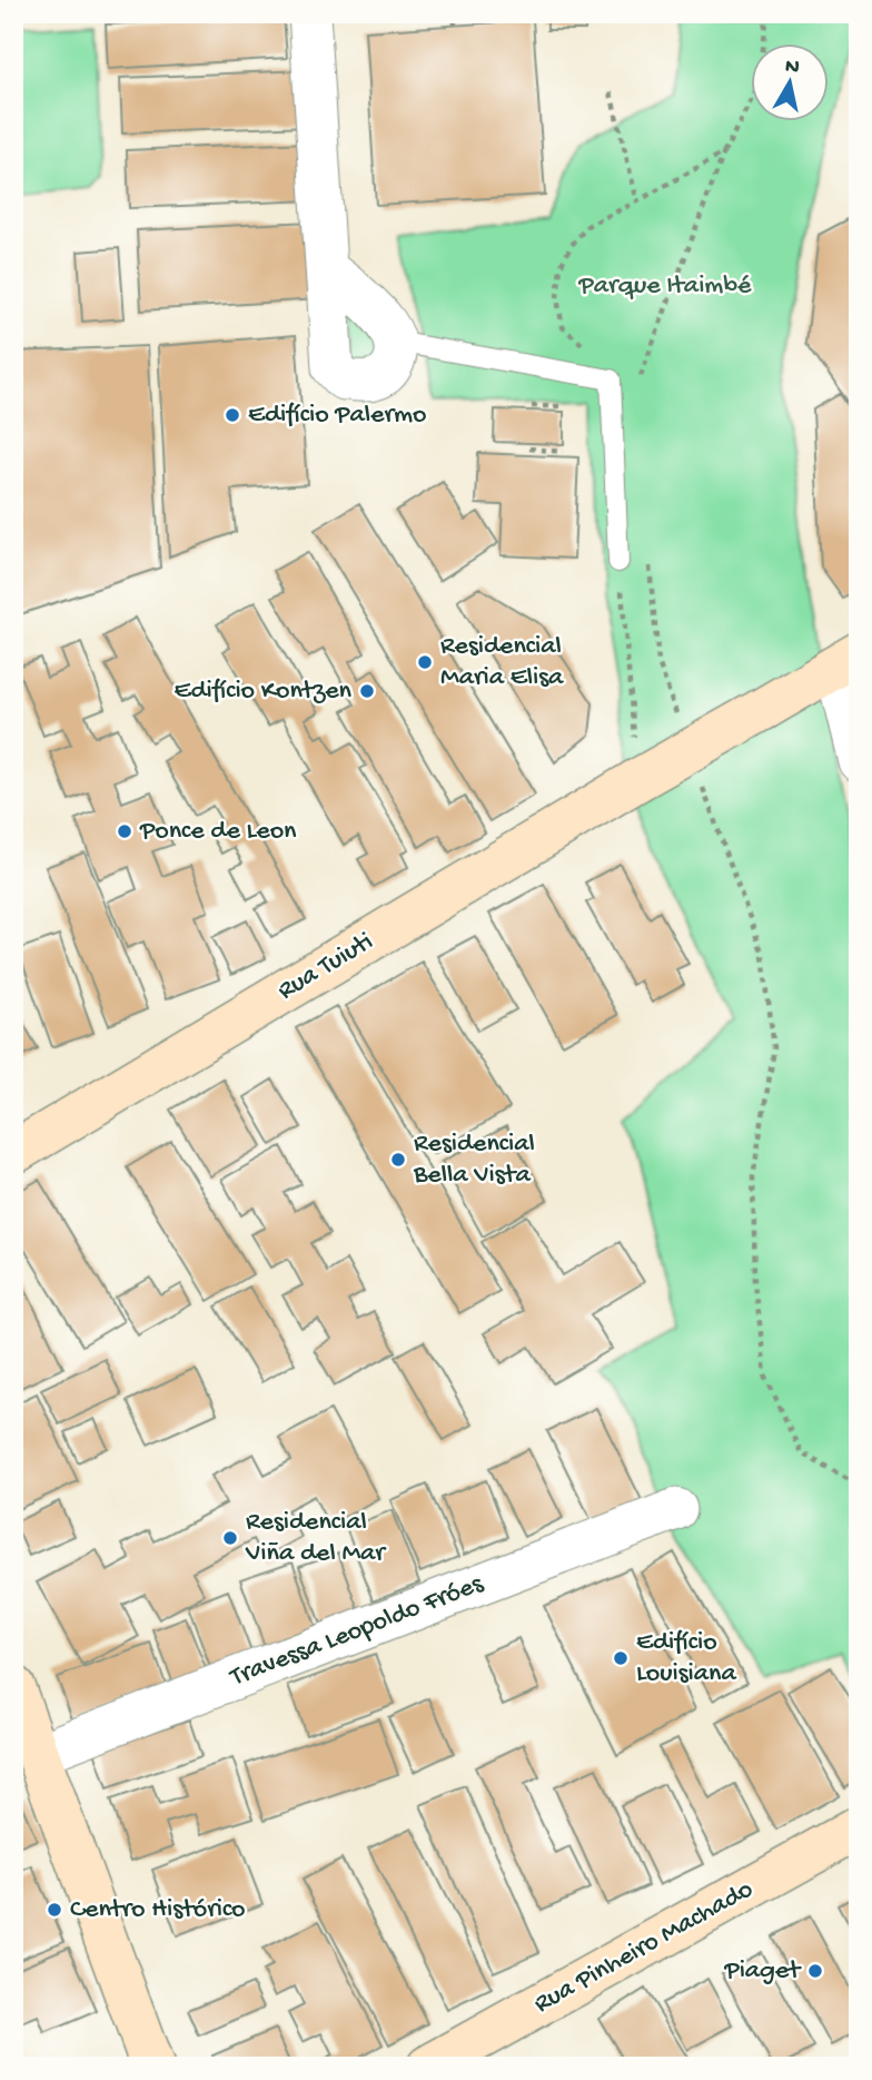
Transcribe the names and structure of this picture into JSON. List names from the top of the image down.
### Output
{
  "streets": {
    "street": ["Rua Tuiuti", "Travessa Leopoldo Fróes", "Rua Pinheiro Machado"]
  },
  "parks": ["Parque Itaimbé"],
  "places": [
    "Edifício Palermo",
    "Residencial Maria Elisa",
    "Edifício Kontzen",
    "Ponce de Leon",
    "Residencial Bella Vista",
    "Residencial Viña del Mar",
    "Edifício Louisiana",
    "Centro Histórico",
    "Piaget"
  ],
  "north": "top"
}
